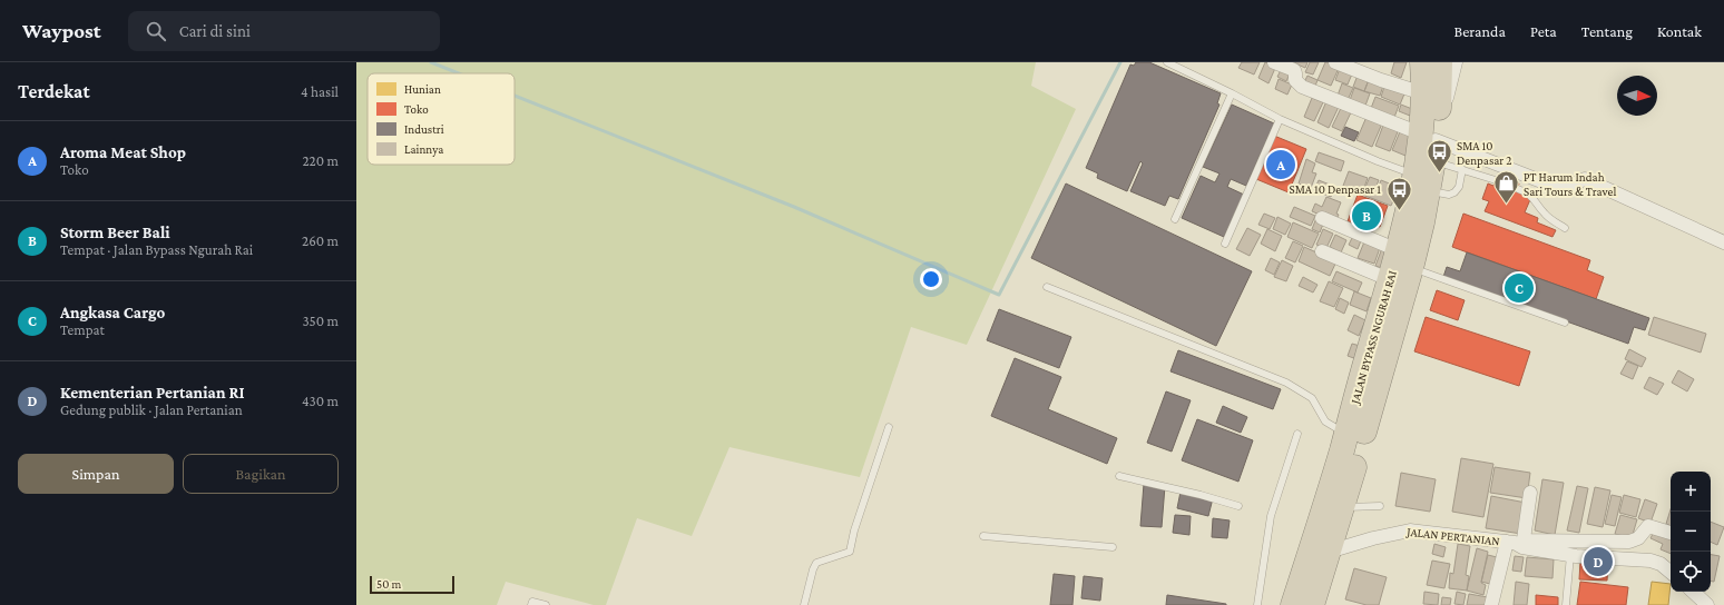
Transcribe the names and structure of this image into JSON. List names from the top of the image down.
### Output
{
  "streets": {
    "highway": ["JALAN BYPASS NGURAH RAI"],
    "street": ["JALAN PERTANIAN"]
  },
  "crossings": [
    ["JALAN BYPASS NGURAH RAI", "JALAN PERTANIAN"]
  ],
  "places": {
    "bus stop": ["SMA 10 Denpasar 2", "SMA 10 Denpasar 1"],
    "shop": ["PT Harum Indah Sari Tours & Travel"]
  },
  "legend": [
    "Hunian",
    "Toko",
    "Industri",
    "Lainnya"
  ],
  "scale_bar": "50 m",
  "north": "right",
  "page": {
    "header": "Waypost",
    "search": "Cari di sini",
    "nav": [
      "Beranda",
      "Peta",
      "Tentang",
      "Kontak"
    ],
    "heading": ["Terdekat", "4 hasil"],
    "list": [
      {
        "mark": "A",
        "name": "Aroma Meat Shop",
        "note": "Toko",
        "value": "220 m"
      },
      {
        "mark": "B",
        "name": "Storm Beer Bali",
        "note": "Tempat · Jalan Bypass Ngurah Rai",
        "value": "260 m"
      },
      {
        "mark": "C",
        "name": "Angkasa Cargo",
        "note": "Tempat",
        "value": "350 m"
      },
      {
        "mark": "D",
        "name": "Kementerian Pertanian RI",
        "note": "Gedung publik · Jalan Pertanian",
        "value": "430 m"
      }
    ],
    "pins": [
      "A",
      "B",
      "C",
      "D"
    ],
    "buttons": ["Simpan", "Bagikan"],
    "map_buttons": ["+", "−"],
    "scale": "50 m"
  }
}
